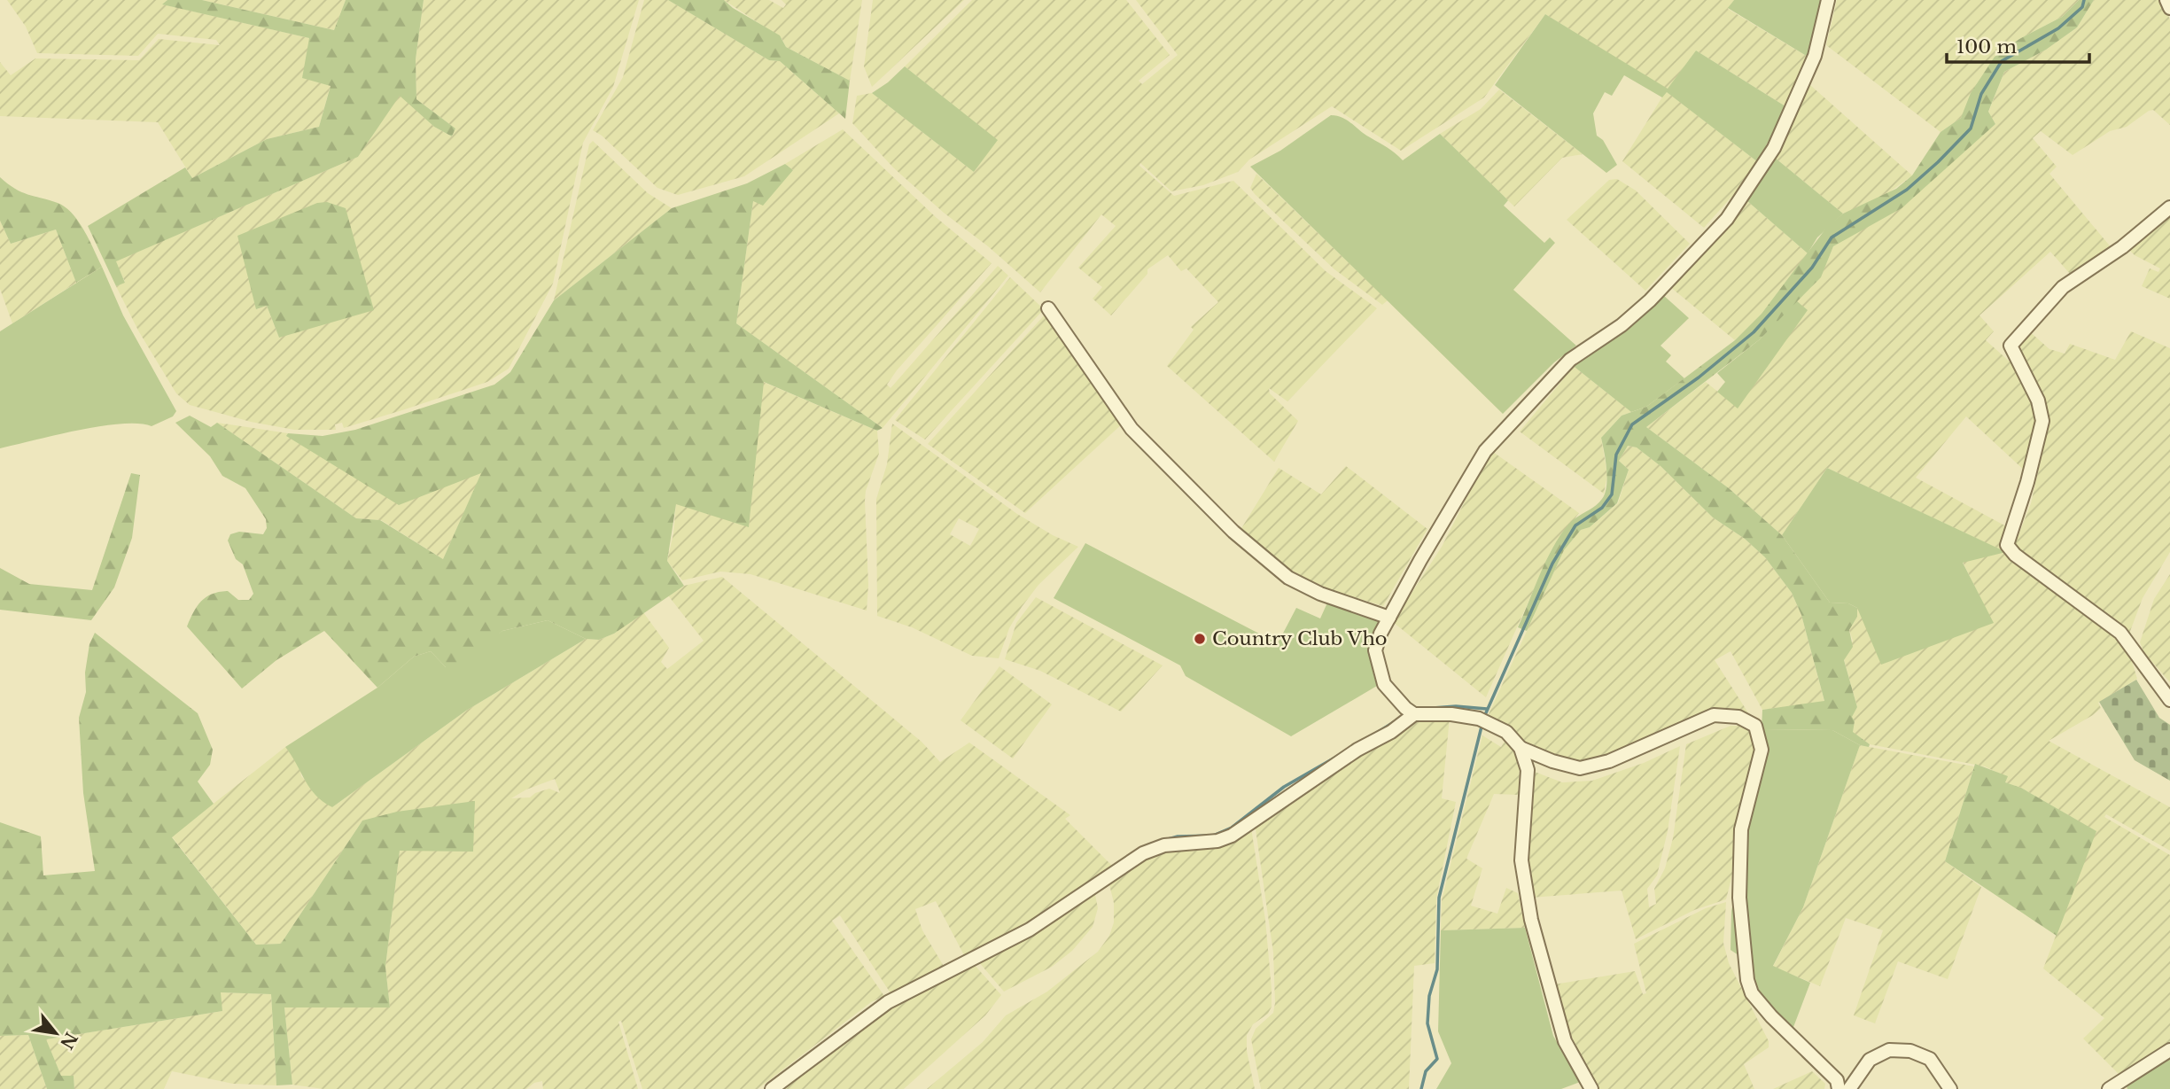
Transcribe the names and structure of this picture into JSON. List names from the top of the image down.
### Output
{
  "places": ["Country Club Vho"],
  "scale_bar": "100 m",
  "north": "bottom right"
}
